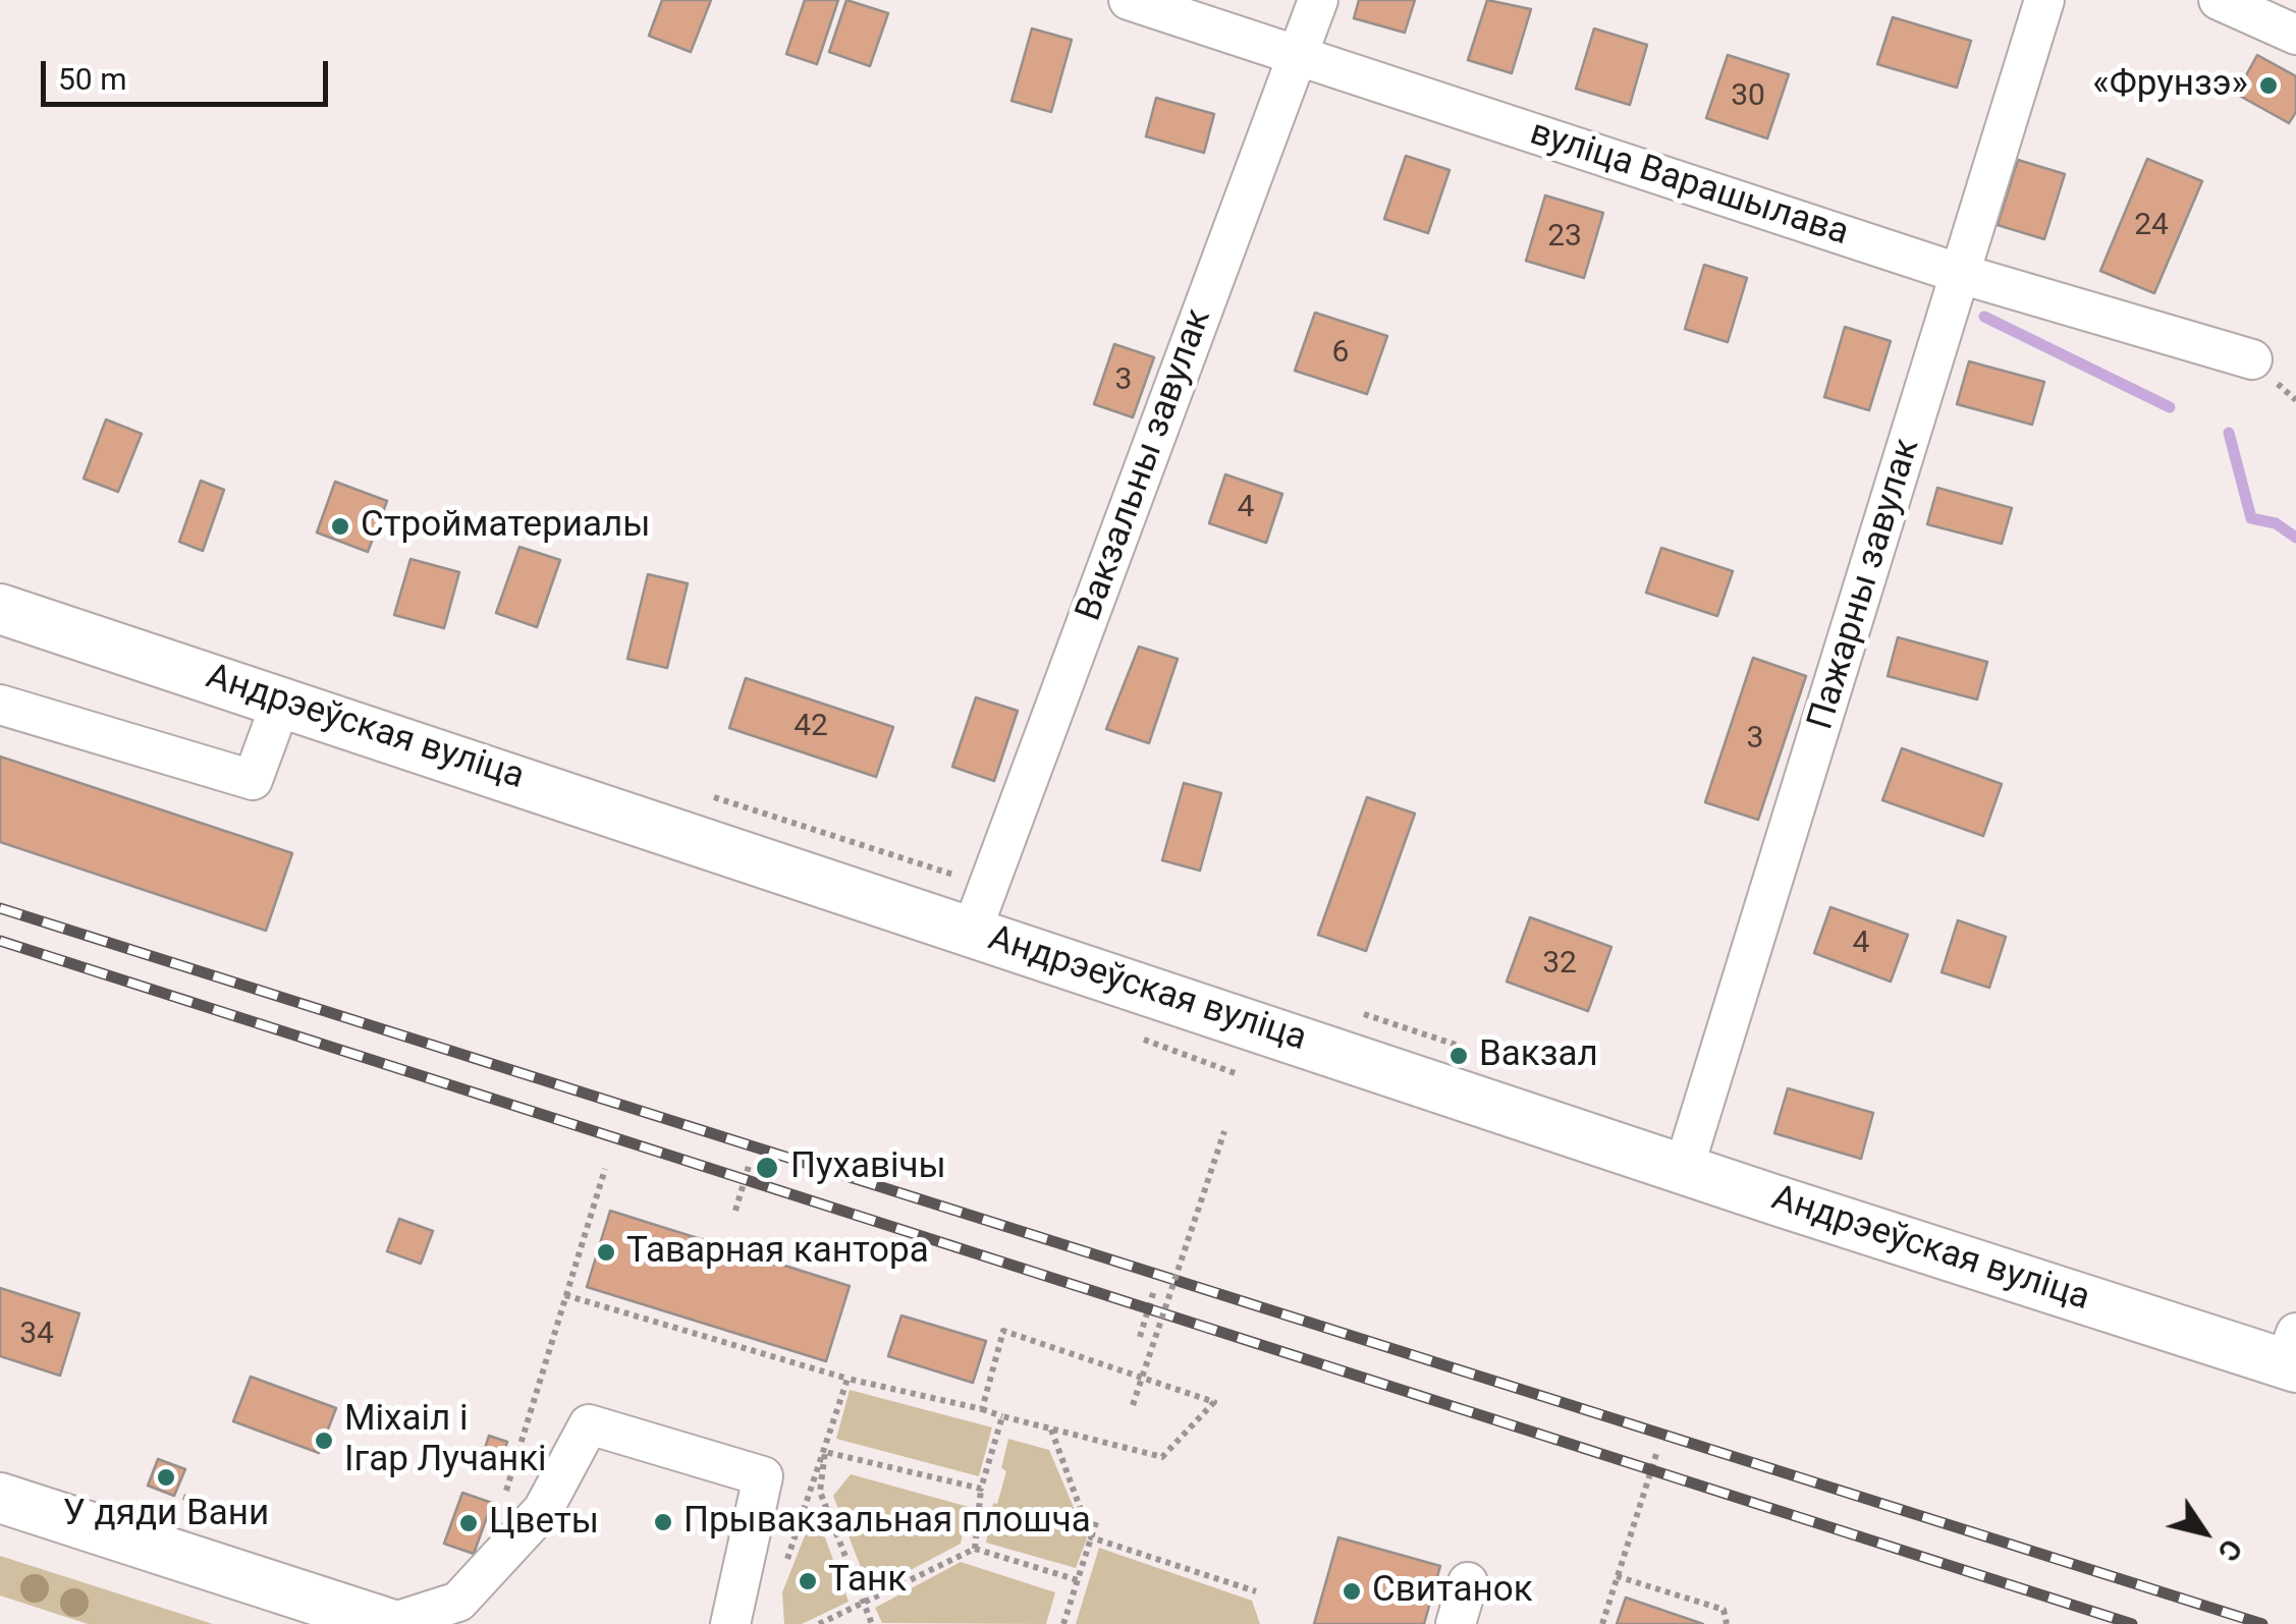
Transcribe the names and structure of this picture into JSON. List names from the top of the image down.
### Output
{
  "streets": {
    "main road": ["Андрэеўская вуліца"],
    "street": ["вуліца Варашылава", "Вакзальны завулак", "Пажарны завулак"]
  },
  "crossings": [
    ["вуліца Варашылава", "Вакзальны завулак"],
    ["вуліца Варашылава", "Пажарны завулак"],
    ["Вакзальны завулак", "Андрэеўская вуліца"],
    ["Пажарны завулак", "Андрэеўская вуліца"]
  ],
  "places": [
    "«Фрунзэ»",
    "Стройматериалы",
    "Вакзал",
    "Пухавічы",
    "Таварная кантора",
    "Міхаіл і Ігар Лучанкі",
    "У дяди Вани",
    "Прывакзальная плошча",
    "Цветы",
    "Танк",
    "Свитанок"
  ],
  "house_numbers": [
    "30",
    "24",
    "23",
    "6",
    "3",
    "4",
    "42",
    "3",
    "4",
    "32",
    "34"
  ],
  "scale_bar": "50 m",
  "north": "bottom right"
}
